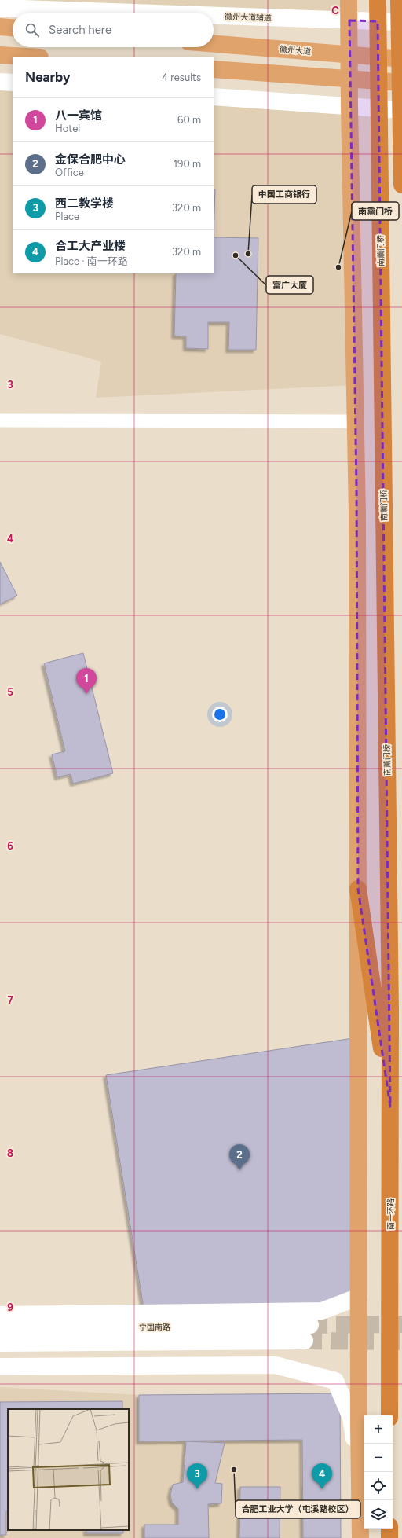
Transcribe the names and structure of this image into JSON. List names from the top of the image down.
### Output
{
  "streets": {
    "highway": ["南薰门桥", "南一环路"],
    "main road": ["徽州大道辅道", "徽州大道", "宁国南路"]
  },
  "crossings": [
    ["南薰门桥", "南一环路"]
  ],
  "places": [
    "中国工商银行",
    "富广大厦",
    "南熏门桥",
    "合肥工业大学（屯溪路校区）"
  ],
  "page": {
    "search": "Search here",
    "heading": ["Nearby", "4 results"],
    "list": [
      {
        "mark": "1",
        "name": "八一宾馆",
        "note": "Hotel",
        "value": "60 m"
      },
      {
        "mark": "2",
        "name": "金保合肥中心",
        "note": "Office",
        "value": "190 m"
      },
      {
        "mark": "3",
        "name": "西二教学楼",
        "note": "Place",
        "value": "320 m"
      },
      {
        "mark": "4",
        "name": "合工大产业楼",
        "note": "Place · 南一环路",
        "value": "320 m"
      }
    ],
    "pins": [
      "1",
      "2",
      "3",
      "4"
    ],
    "map_buttons": ["+", "−"]
  },
  "grid": {
    "columns": ["C"],
    "rows": [
      "3",
      "4",
      "5",
      "6",
      "7",
      "8",
      "9"
    ]
  }
}
